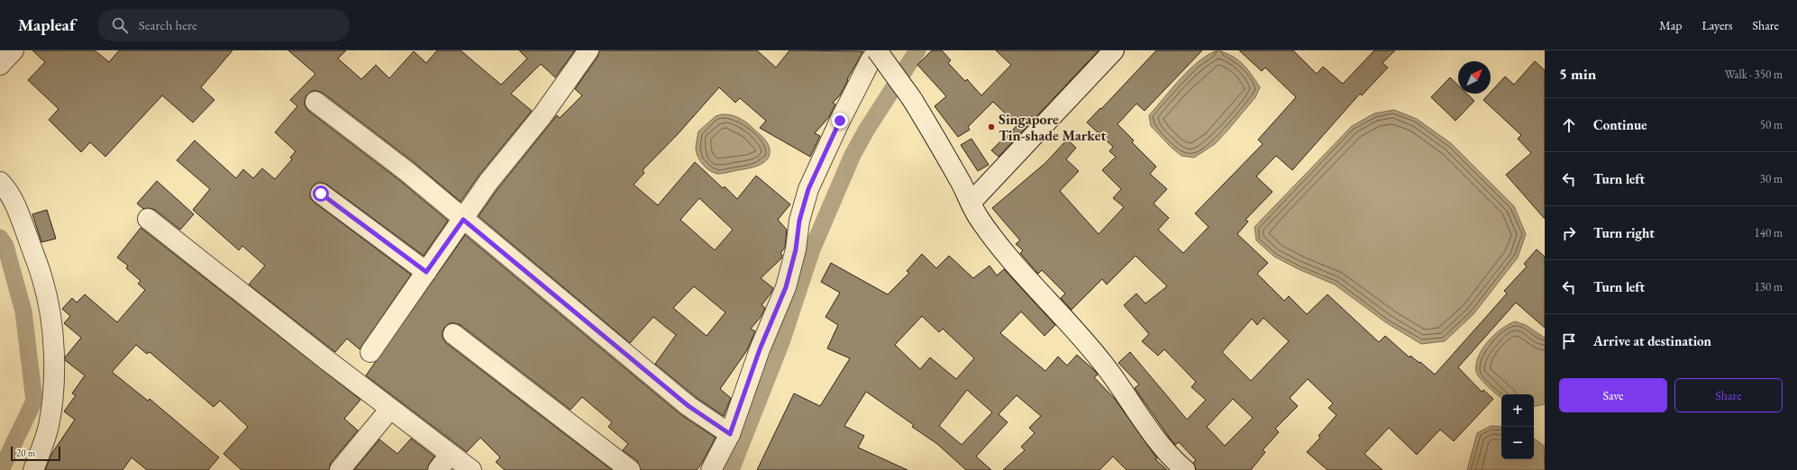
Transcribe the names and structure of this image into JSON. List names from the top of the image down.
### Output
{
  "places": ["Singapore Tin-shade Market"],
  "scale_bar": "20 m",
  "north": "top right",
  "page": {
    "header": "Mapleaf",
    "search": "Search here",
    "nav": ["Map", "Layers", "Share"],
    "heading": ["5 min", "Walk · 350 m"],
    "list": [
      ["Continue", "50 m"],
      ["Turn left", "30 m"],
      ["Turn right", "140 m"],
      ["Turn left", "130 m"],
      "Arrive at destination"
    ],
    "buttons": ["Save", "Share"],
    "map_buttons": ["+", "−"],
    "scale": "20 m"
  }
}
